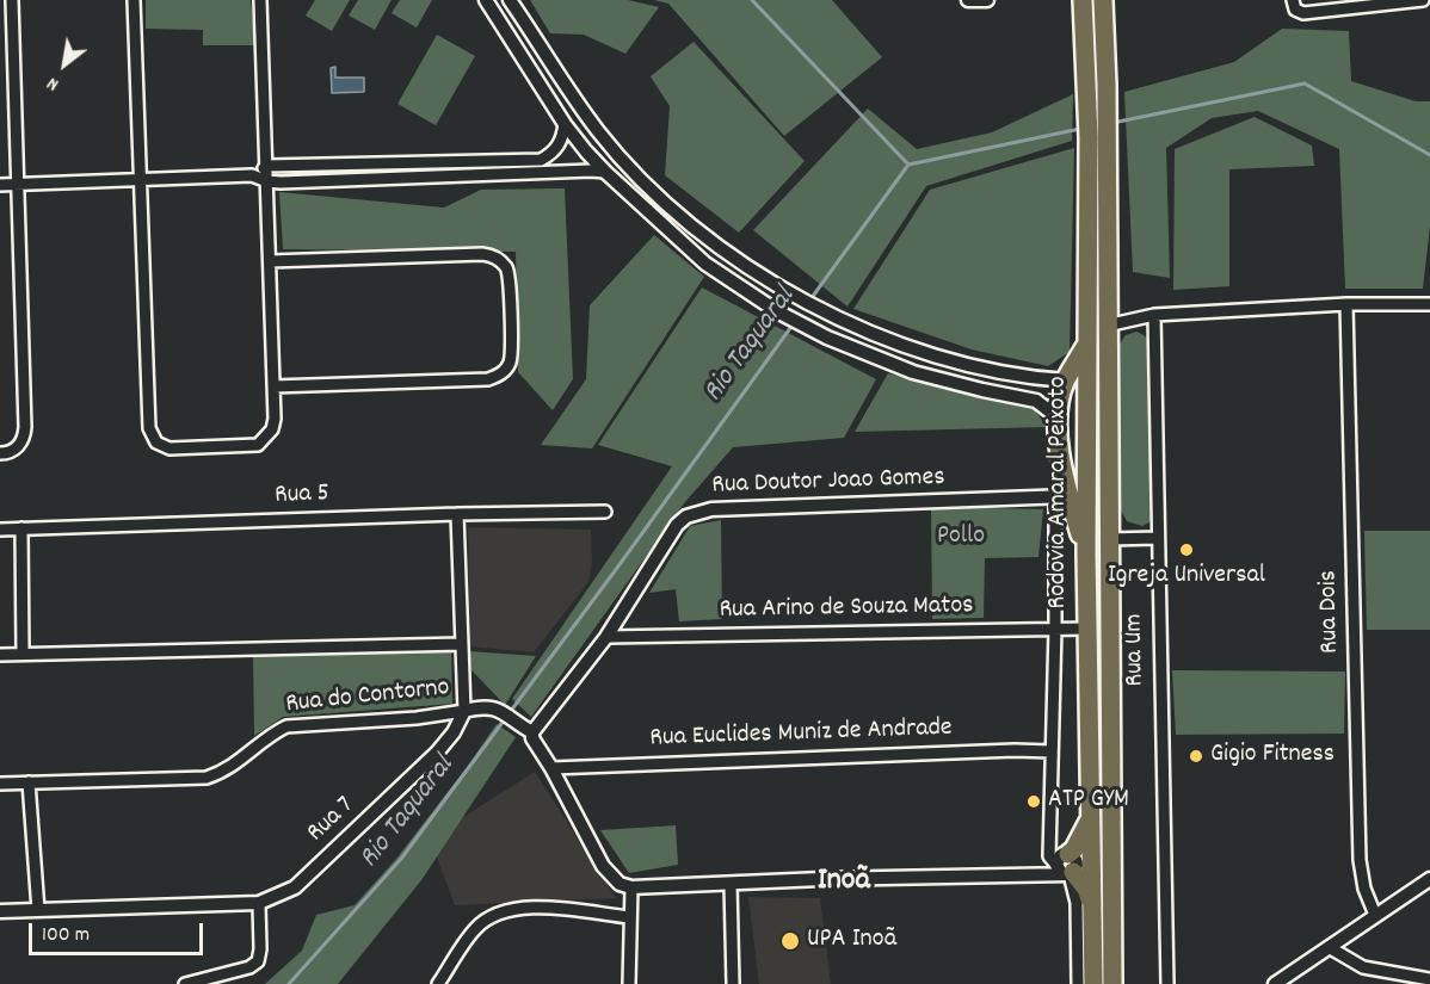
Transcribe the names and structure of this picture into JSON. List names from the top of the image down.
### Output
{
  "streets": {
    "highway": ["Rodovia Amaral Peixoto"],
    "street": [
      "Rua Doutor Joao Gomes",
      "Rua 5",
      "Rua Arino de Souza Matos",
      "Rua Dois",
      "Rua Um",
      "Rua do Contorno",
      "Rua Euclides Muniz de Andrade",
      "Rua 7"
    ]
  },
  "crossings": [
    ["Rua Doutor Joao Gomes", "Rua Arino de Souza Matos"],
    ["Rua Doutor Joao Gomes", "Rua do Contorno"],
    ["Rodovia Amaral Peixoto", "Rua Arino de Souza Matos"],
    ["Rua do Contorno", "Rua 7"]
  ],
  "districts": ["Inoã"],
  "water": ["Rio Taquaral"],
  "parks": ["Pollo"],
  "places": [
    "Igreja Universal",
    "Gigio Fitness",
    "ATP GYM",
    "UPA Inoã"
  ],
  "scale_bar": "100 m",
  "north": "bottom left"
}
